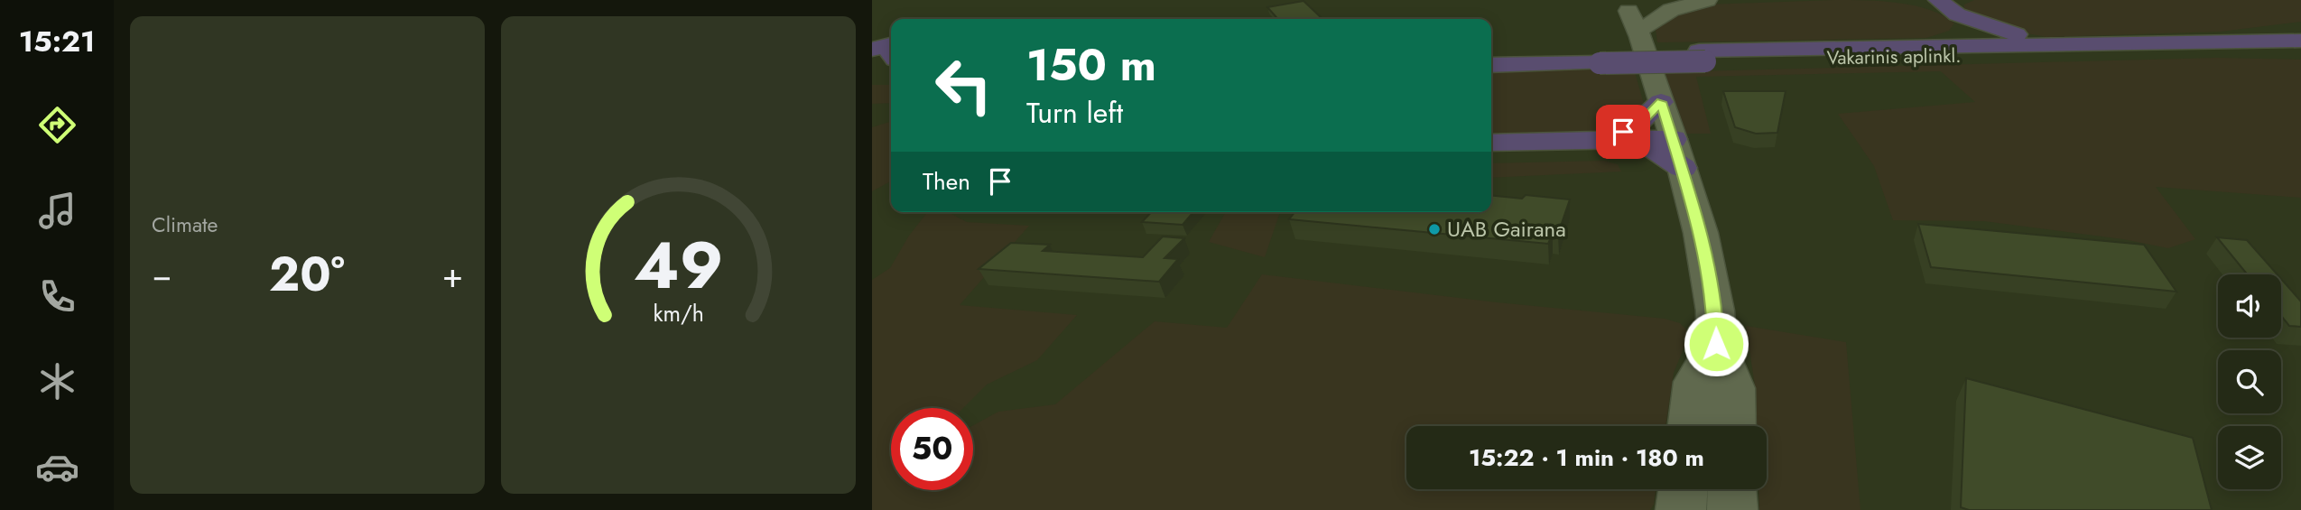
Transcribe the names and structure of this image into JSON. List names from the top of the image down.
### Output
{
  "streets": {
    "highway": ["Vakarinis aplinkl."]
  },
  "places": ["UAB Gairana"],
  "page": {
    "tabs": "15:21",
    "tile": "Climate",
    "turn": ["150 m", "Turn left"],
    "then": "Then",
    "heat": ["−", "20°", "+"],
    "limit": "50",
    "trip": "15:22 · 1 min · 180 m",
    "gauge": ["49", "km/h"]
  }
}
